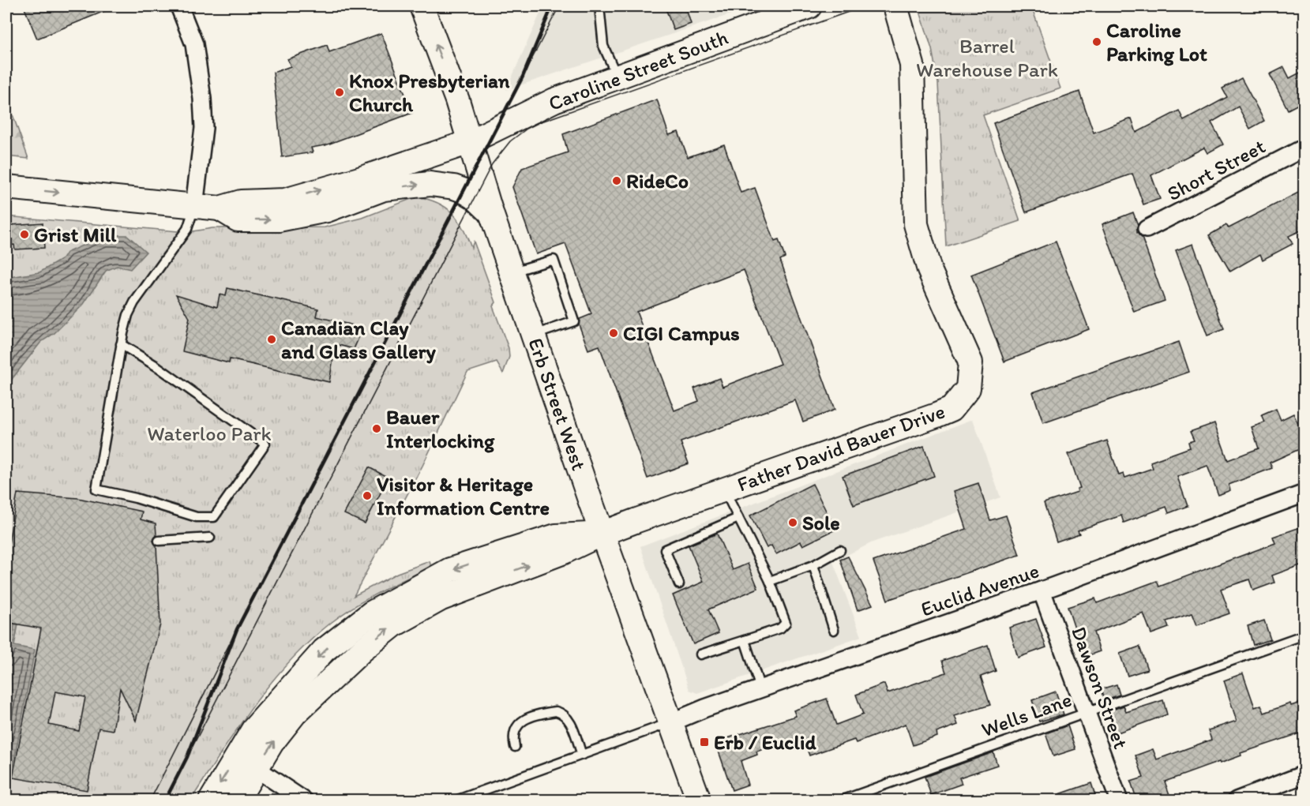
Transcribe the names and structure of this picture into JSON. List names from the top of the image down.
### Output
{
  "streets": {
    "street": [
      "Caroline Street South",
      "Short Street",
      "Erb Street West",
      "Father David Bauer Drive",
      "Euclid Avenue",
      "Dawson Street"
    ],
    "lane": ["Wells Lane"]
  },
  "crossings": [
    ["Caroline Street South", "Erb Street West"],
    ["Erb Street West", "Father David Bauer Drive"],
    ["Erb Street West", "Euclid Avenue"],
    ["Euclid Avenue", "Dawson Street"],
    ["Dawson Street", "Wells Lane"]
  ],
  "parks": ["Barrel Warehouse Park", "Waterloo Park"],
  "places": {
    "other": [
      "Caroline Parking Lot",
      "Knox Presbyterian Church",
      "RideCo",
      "Grist Mill",
      "CIGI Campus",
      "Canadian Clay and Glass Gallery",
      "Bauer Interlocking",
      "Visitor & Heritage Information Centre",
      "Sole"
    ],
    "transit": ["Erb / Euclid"]
  }
}
